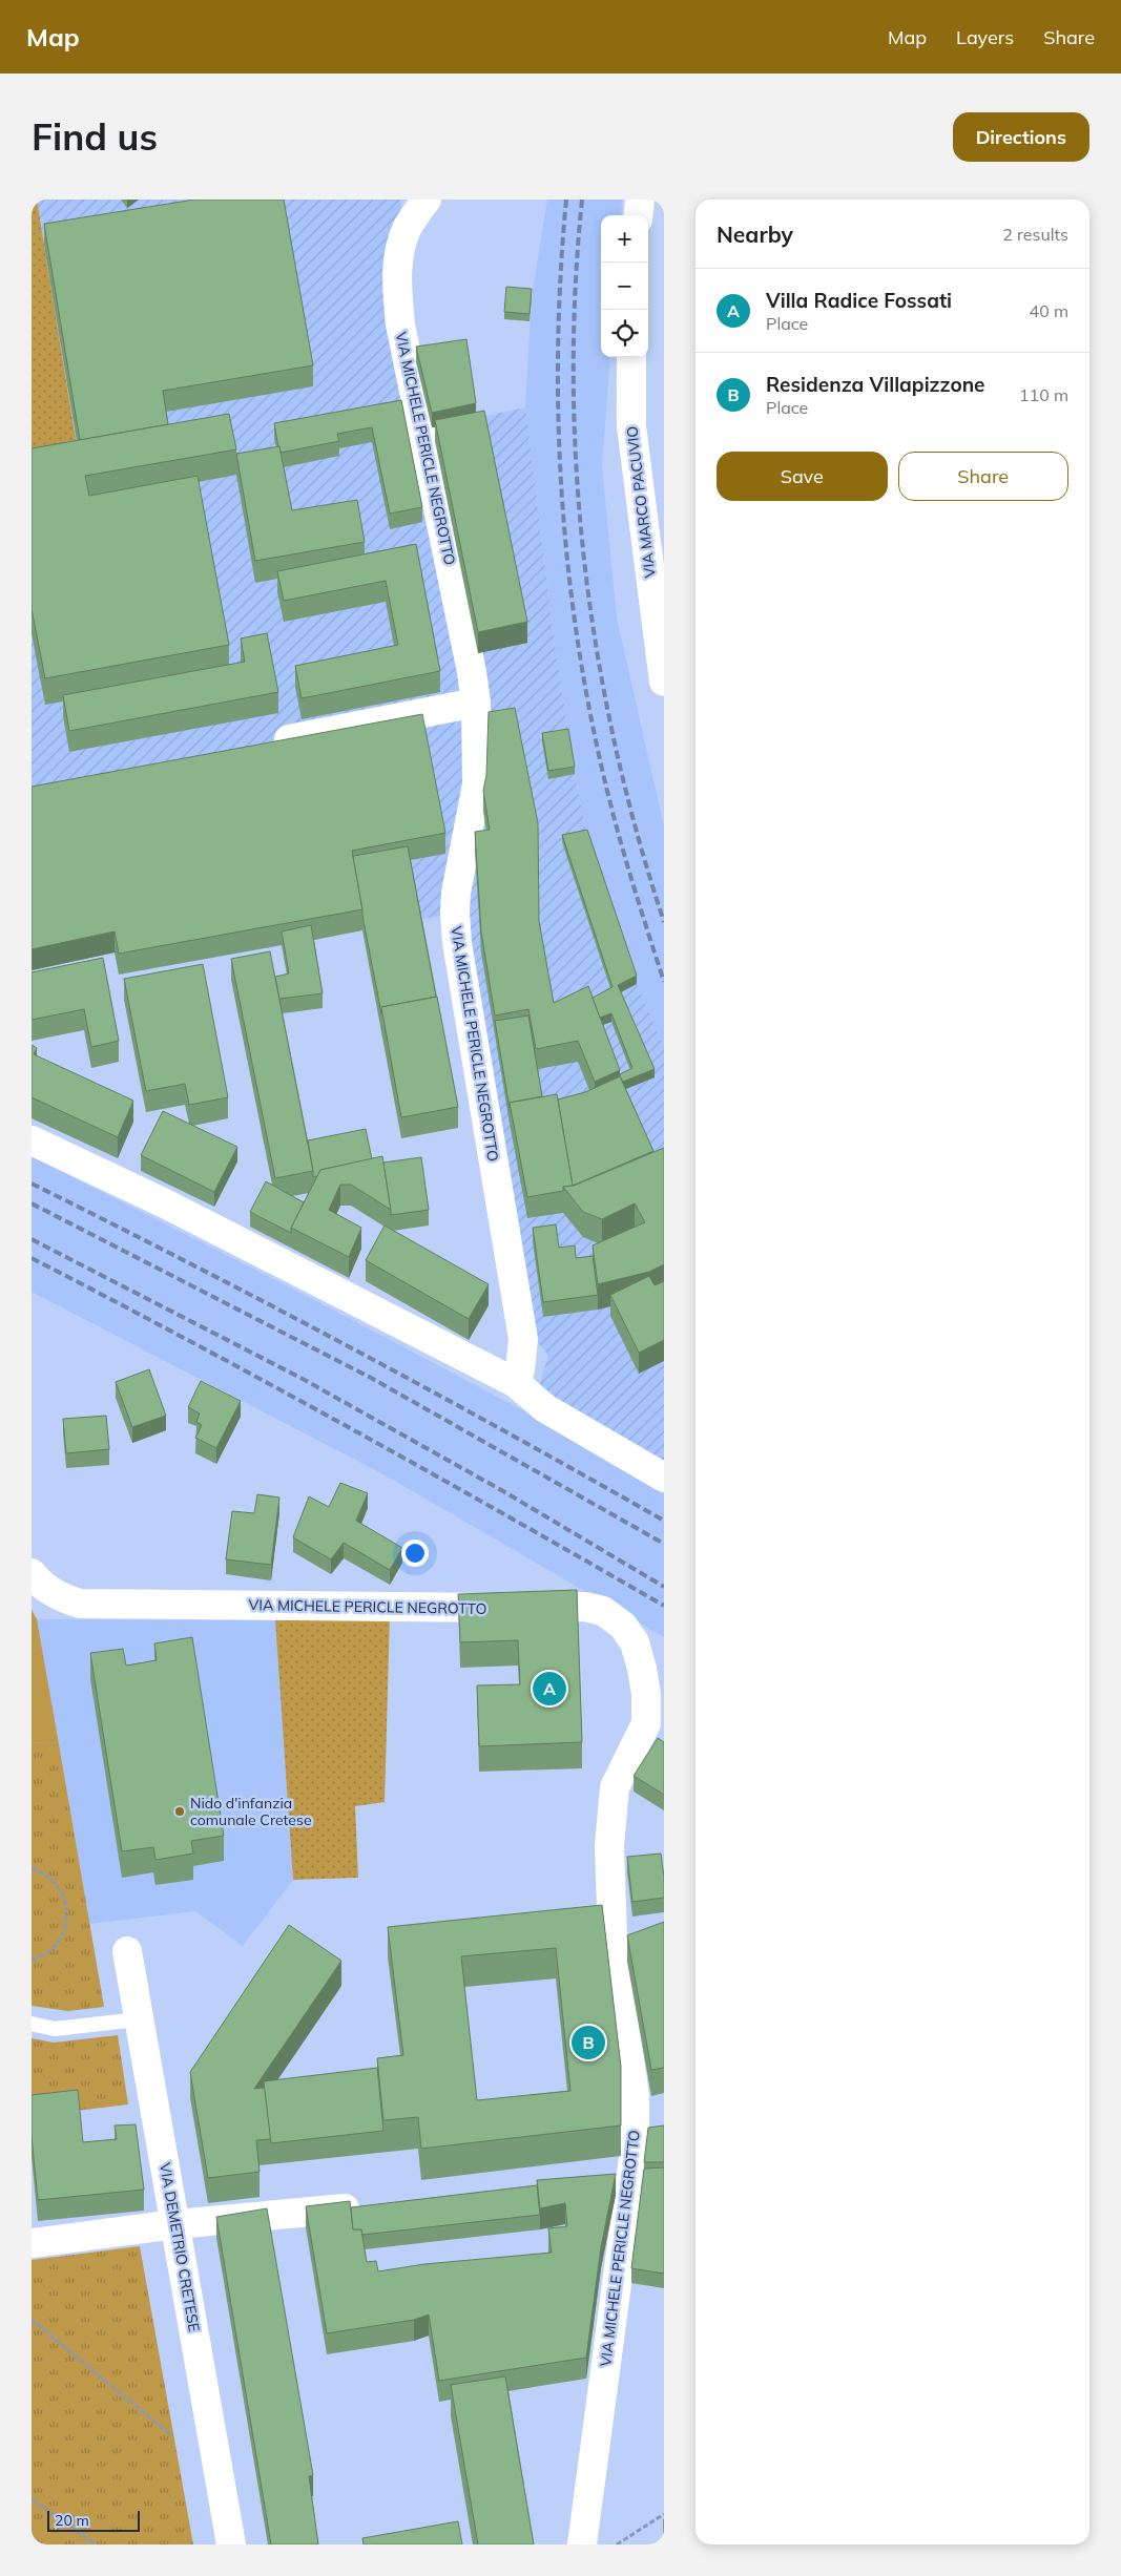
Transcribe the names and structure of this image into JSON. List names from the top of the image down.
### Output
{
  "streets": {
    "street": ["VIA MICHELE PERICLE NEGROTTO", "VIA MARCO PACUVIO", "VIA DEMETRIO CRETESE"]
  },
  "places": ["Nido d'infanzia comunale Cretese"],
  "scale_bar": "20 m",
  "page": {
    "header": "Map",
    "nav": ["Map", "Layers", "Share"],
    "buttons": [
      "Directions",
      ["Save", "Share"]
    ],
    "title": "Find us",
    "heading": ["Nearby", "2 results"],
    "map_buttons": ["+", "−"],
    "list": [
      {
        "mark": "A",
        "name": "Villa Radice Fossati",
        "note": "Place",
        "value": "40 m"
      },
      {
        "mark": "B",
        "name": "Residenza Villapizzone",
        "note": "Place",
        "value": "110 m"
      }
    ],
    "pins": ["A", "B"],
    "scale": "20 m"
  }
}
